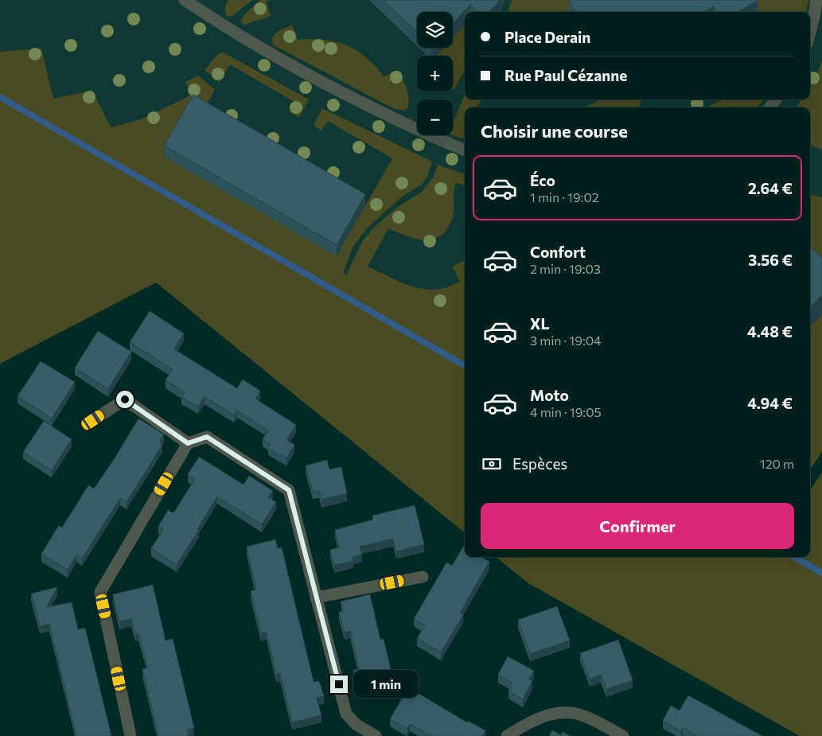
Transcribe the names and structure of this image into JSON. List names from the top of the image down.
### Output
{
  "page": {
    "map_buttons": ["+", "−"],
    "banner": ["Place Derain", "Rue Paul Cézanne"],
    "heading": "Choisir une course",
    "list": [
      {
        "name": "Éco",
        "note": "1 min · 19:02",
        "value": "2.64 €"
      },
      {
        "name": "Confort",
        "note": "2 min · 19:03",
        "value": "3.56 €"
      },
      {
        "name": "XL",
        "note": "3 min · 19:04",
        "value": "4.48 €"
      },
      {
        "name": "Moto",
        "note": "4 min · 19:05",
        "value": "4.94 €"
      }
    ],
    "pay": ["Espèces", "120 m"],
    "buttons": "Confirmer",
    "bubble": "1 min"
  }
}
